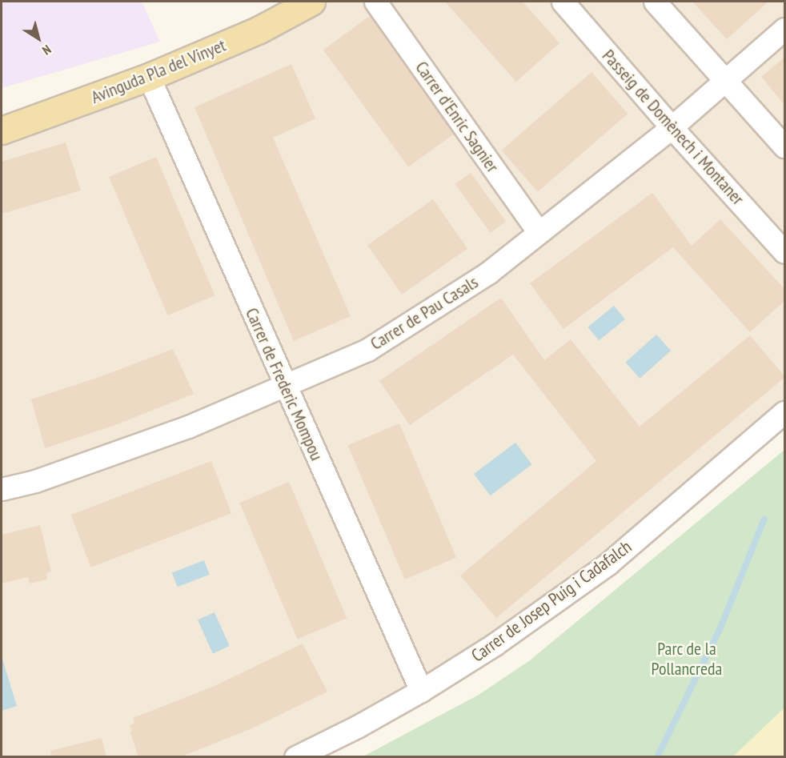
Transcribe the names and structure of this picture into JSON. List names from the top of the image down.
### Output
{
  "streets": {
    "main road": ["Avinguda Pla del Vinyet"],
    "street": [
      "Carrer d'Enric Sagnier",
      "Passeig de Domènech i Montaner",
      "Carrer de Pau Casals",
      "Carrer de Frederic Mompou",
      "Carrer de Josep Puig i Cadafalch"
    ]
  },
  "crossings": [
    ["Avinguda Pla del Vinyet", "Carrer de Frederic Mompou"],
    ["Carrer d'Enric Sagnier", "Carrer de Pau Casals"],
    ["Passeig de Domènech i Montaner", "Carrer de Pau Casals"],
    ["Carrer de Pau Casals", "Carrer de Frederic Mompou"],
    ["Carrer de Frederic Mompou", "Carrer de Josep Puig i Cadafalch"]
  ],
  "parks": ["Parc de la Pollancreda"],
  "north": "bottom right"
}
